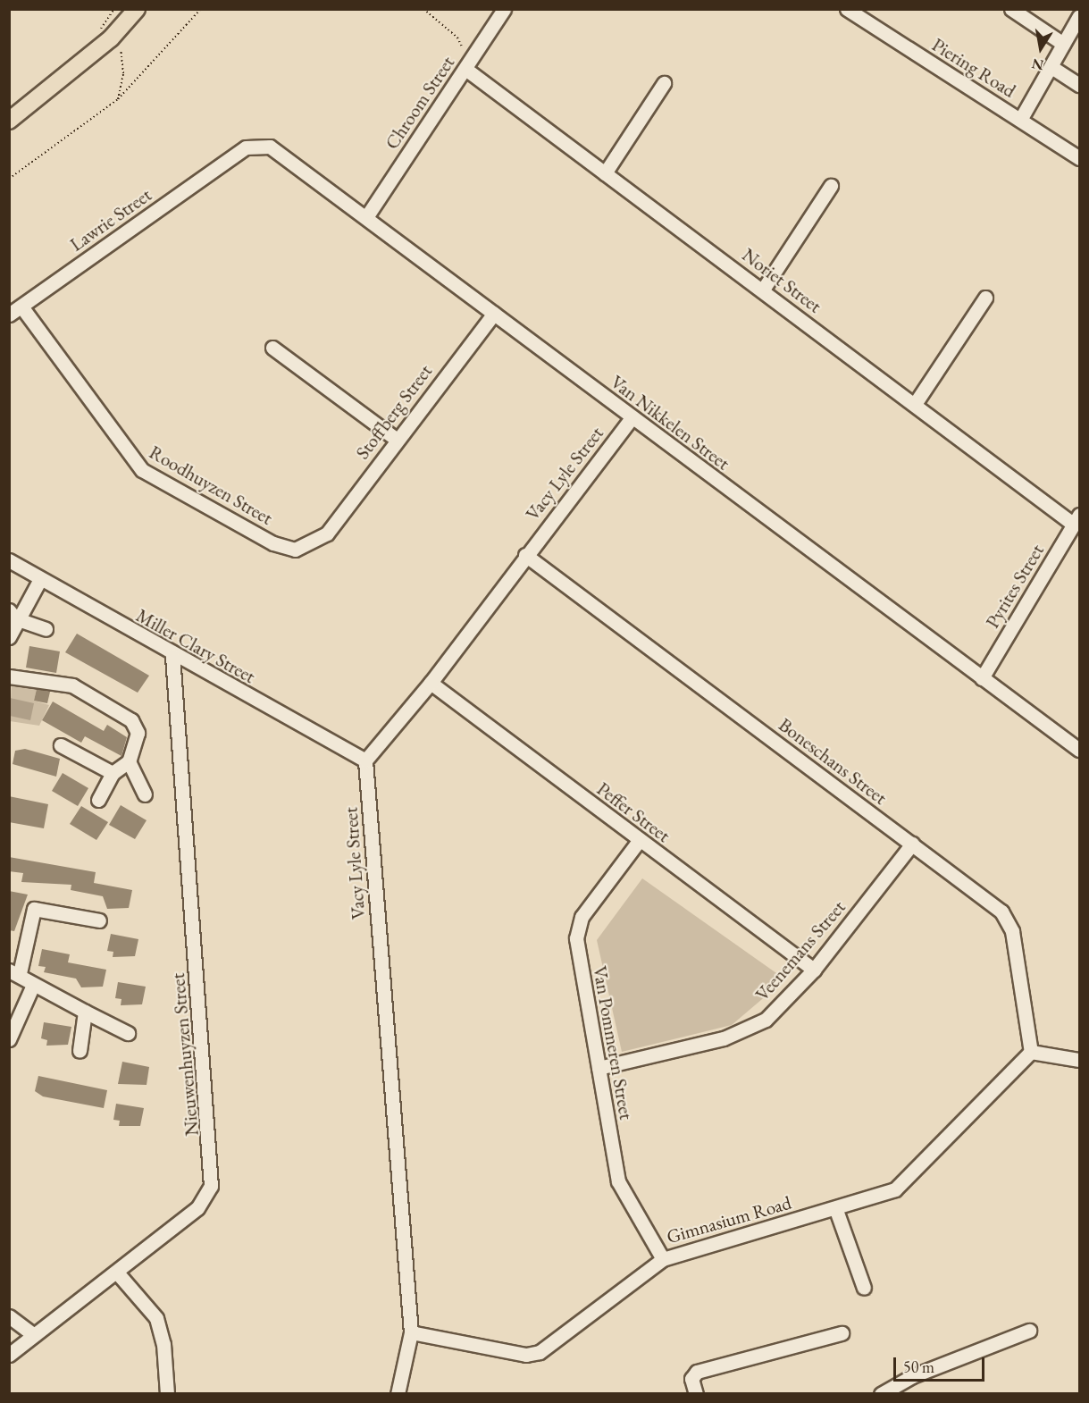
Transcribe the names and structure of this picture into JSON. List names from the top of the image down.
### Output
{
  "streets": {
    "street": [
      "Piering Road",
      "Chroom Street",
      "Lawrie Street",
      "Noriet Street",
      "Stoffberg Street",
      "Van Nikkelen Street",
      "Vacy Lyle Street",
      "Roodhuyzen Street",
      "Pyrites Street",
      "Miller Clary Street",
      "Boneschans Street",
      "Peffer Street",
      "Veenemans Street",
      "Van Pommeren Street",
      "Nieuwenhuyzen Street",
      "Gimnasium Road"
    ]
  },
  "crossings": [
    ["Chroom Street", "Noriet Street"],
    ["Chroom Street", "Van Nikkelen Street"],
    ["Lawrie Street", "Van Nikkelen Street"],
    ["Lawrie Street", "Roodhuyzen Street"],
    ["Noriet Street", "Pyrites Street"],
    ["Stoffberg Street", "Van Nikkelen Street"],
    ["Stoffberg Street", "Roodhuyzen Street"],
    ["Van Nikkelen Street", "Vacy Lyle Street"],
    ["Van Nikkelen Street", "Pyrites Street"],
    ["Vacy Lyle Street", "Miller Clary Street"],
    ["Vacy Lyle Street", "Boneschans Street"],
    ["Vacy Lyle Street", "Peffer Street"],
    ["Vacy Lyle Street", "Gimnasium Road"],
    ["Miller Clary Street", "Nieuwenhuyzen Street"],
    ["Boneschans Street", "Veenemans Street"],
    ["Boneschans Street", "Gimnasium Road"],
    ["Peffer Street", "Veenemans Street"],
    ["Peffer Street", "Van Pommeren Street"],
    ["Veenemans Street", "Van Pommeren Street"],
    ["Van Pommeren Street", "Gimnasium Road"]
  ],
  "scale_bar": "50 m",
  "north": "bottom"
}
